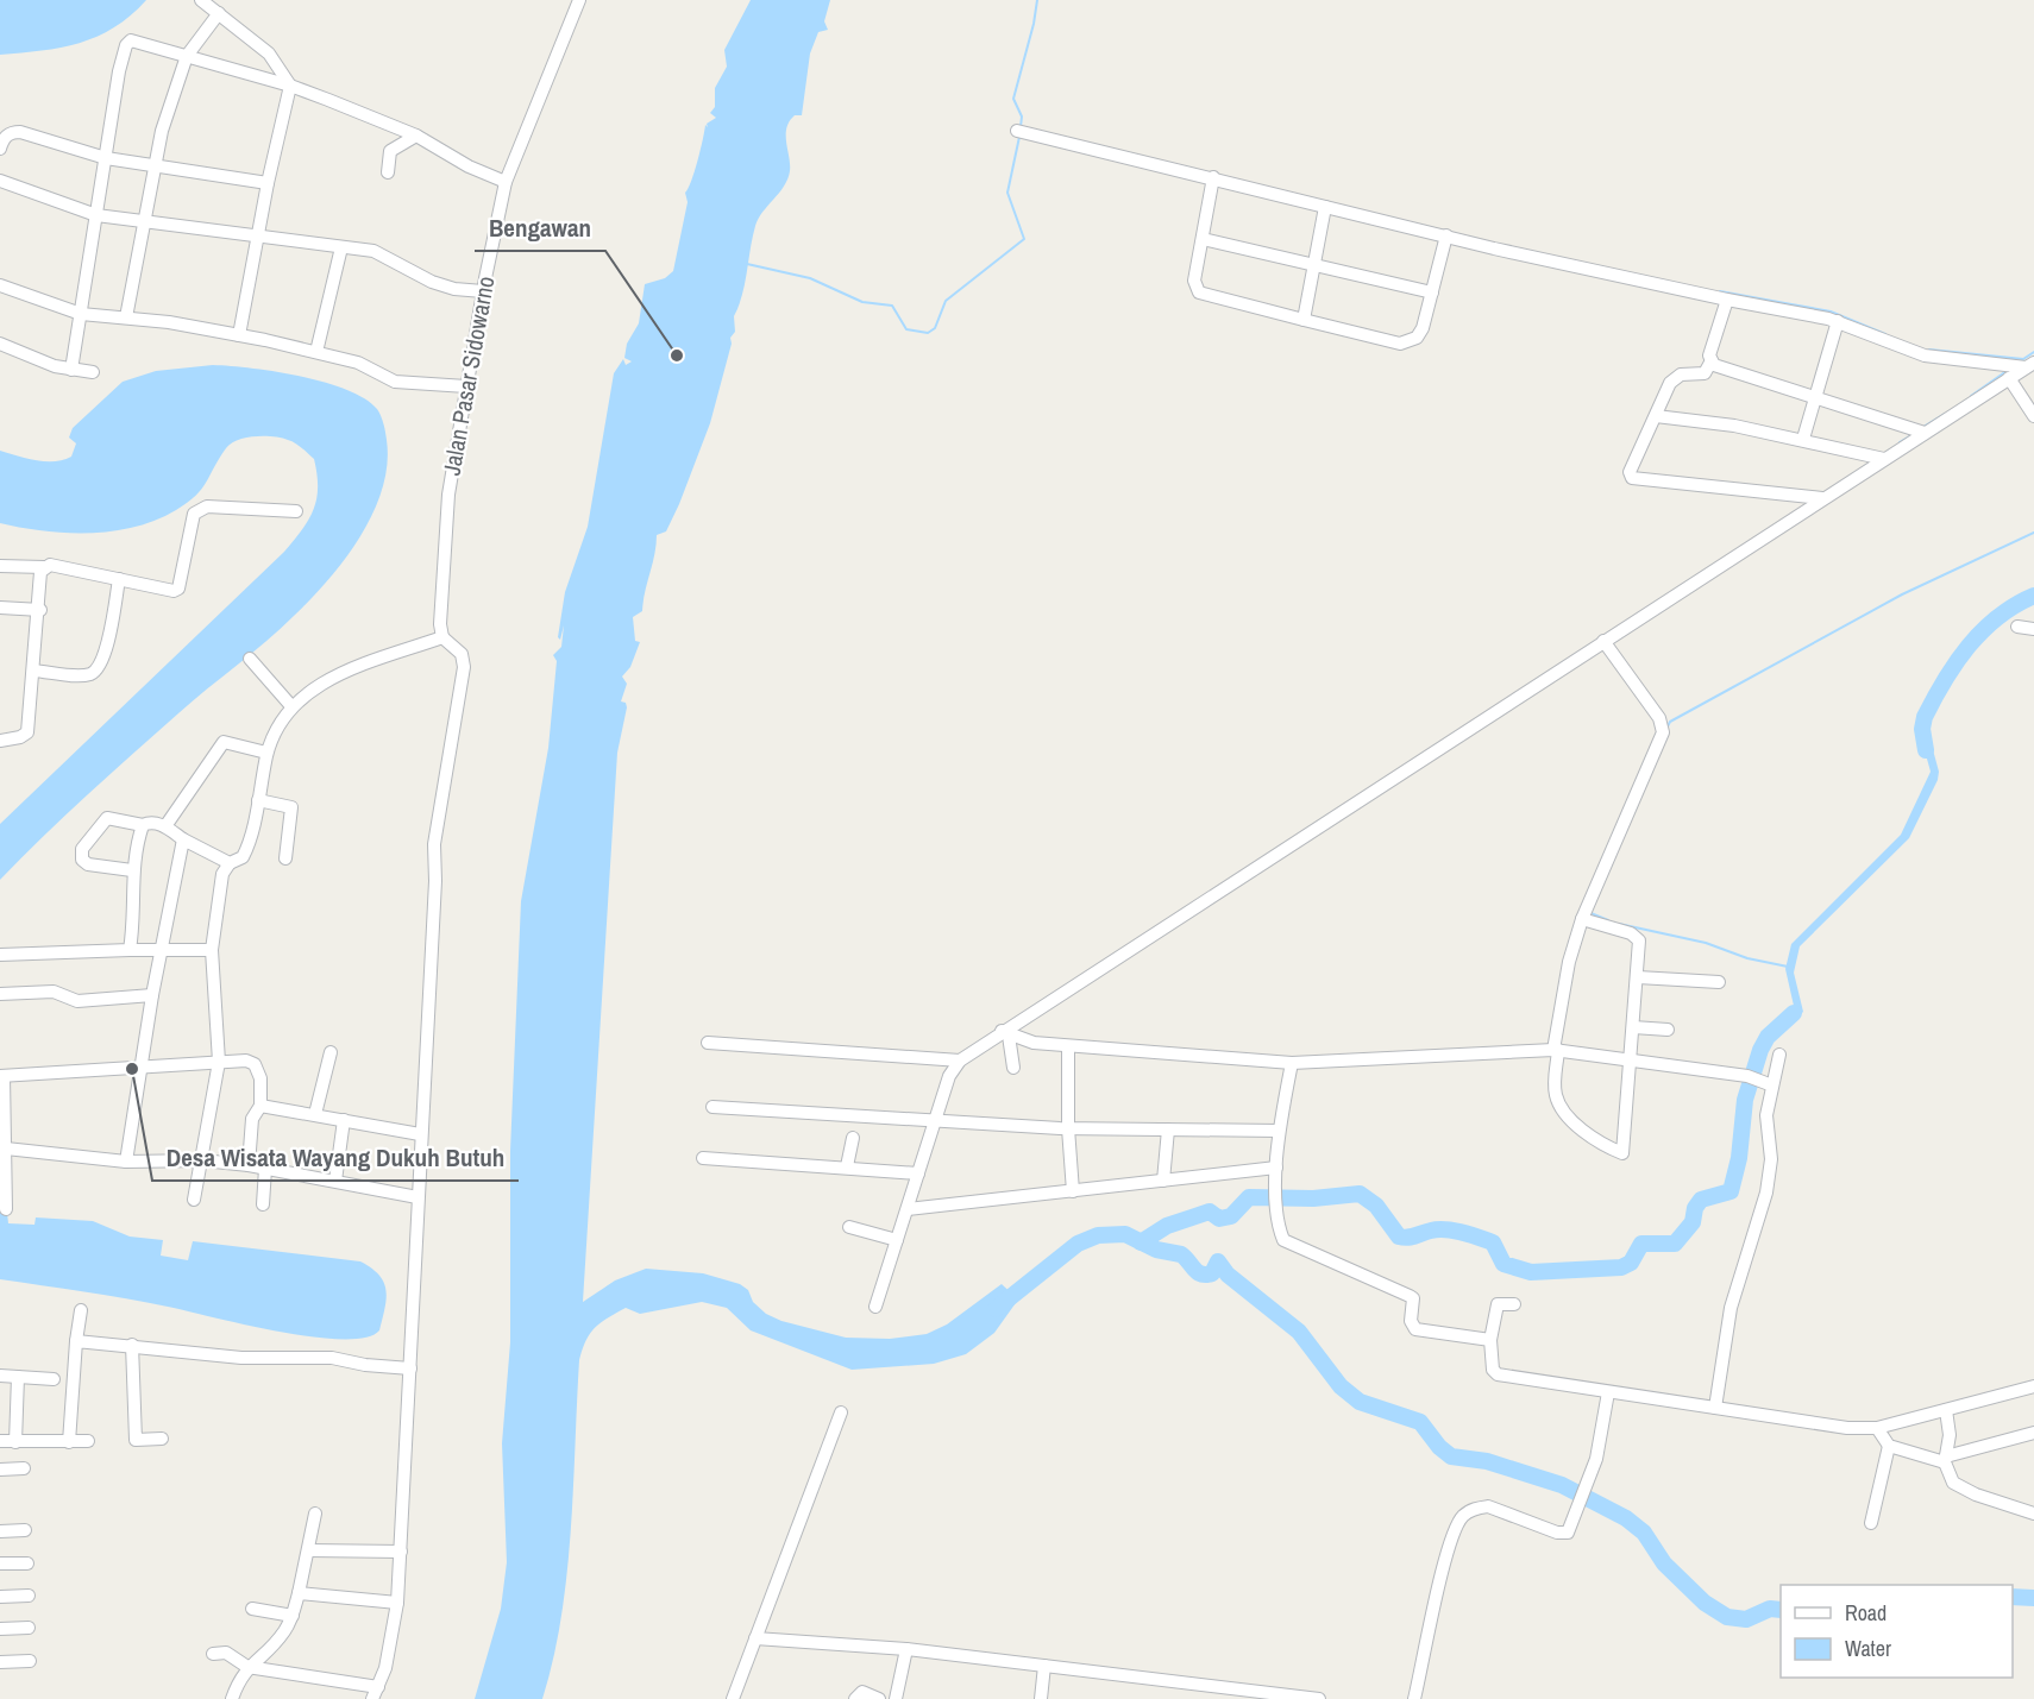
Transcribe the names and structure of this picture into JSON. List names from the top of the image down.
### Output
{
  "streets": {
    "street": ["Jalan Pasar Sidowarno"]
  },
  "places": ["Bengawan", "Desa Wisata Wayang Dukuh Butuh"],
  "legend": ["Road", "Water"]
}
